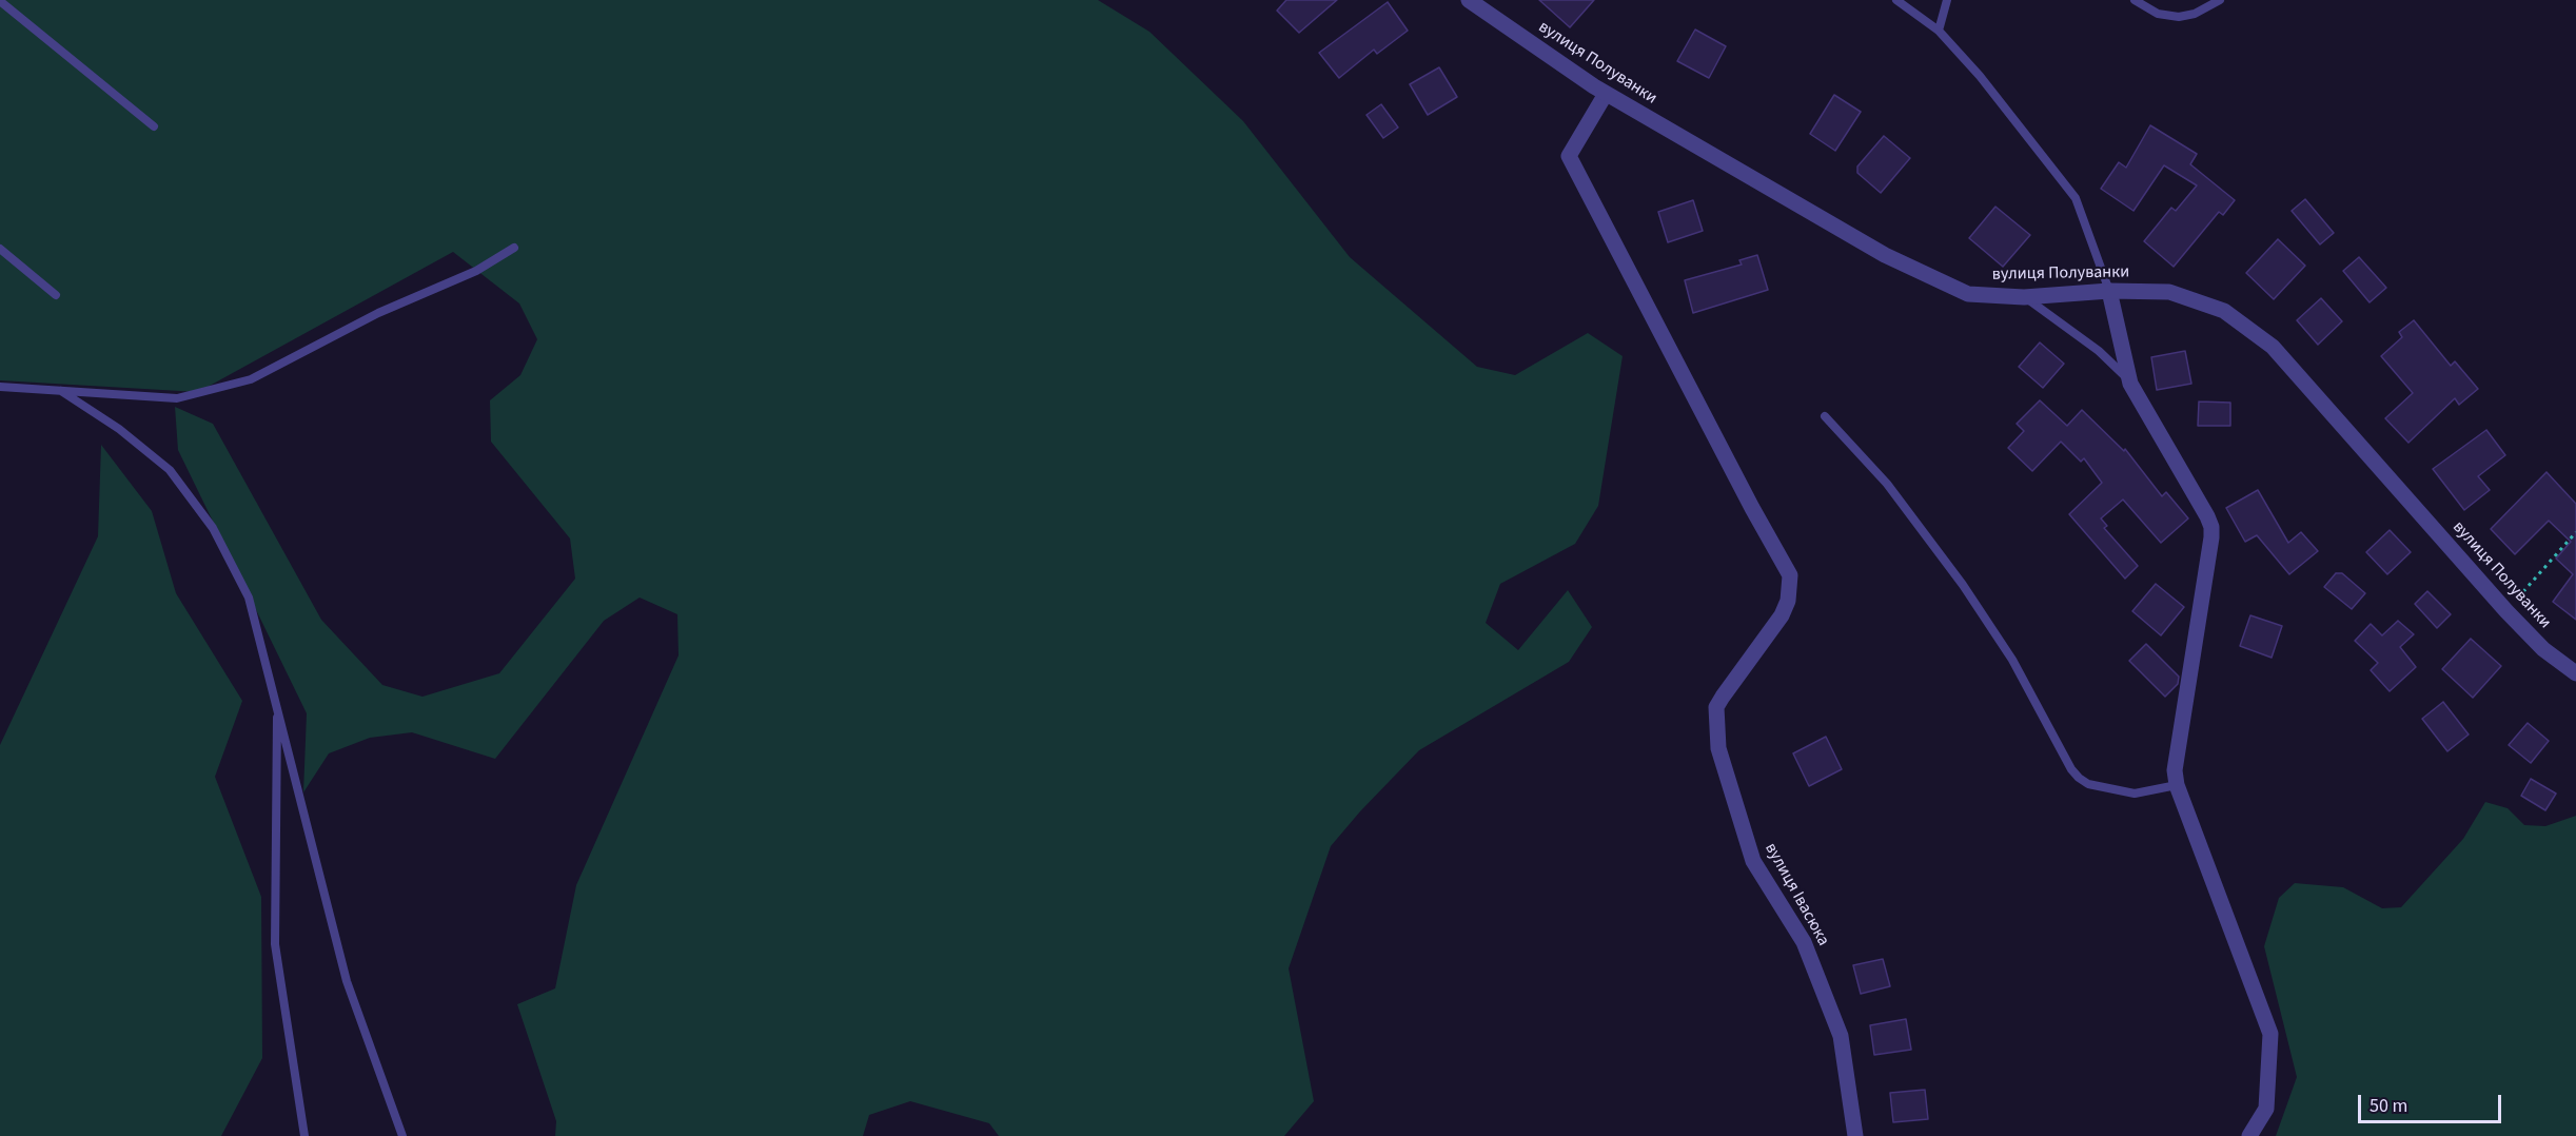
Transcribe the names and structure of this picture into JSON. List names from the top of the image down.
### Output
{
  "streets": {
    "street": ["вулиця Полуванки", "вулиця Івасюка"]
  },
  "crossings": [
    ["вулиця Полуванки", "вулиця Івасюка"]
  ],
  "scale_bar": "50 m"
}
